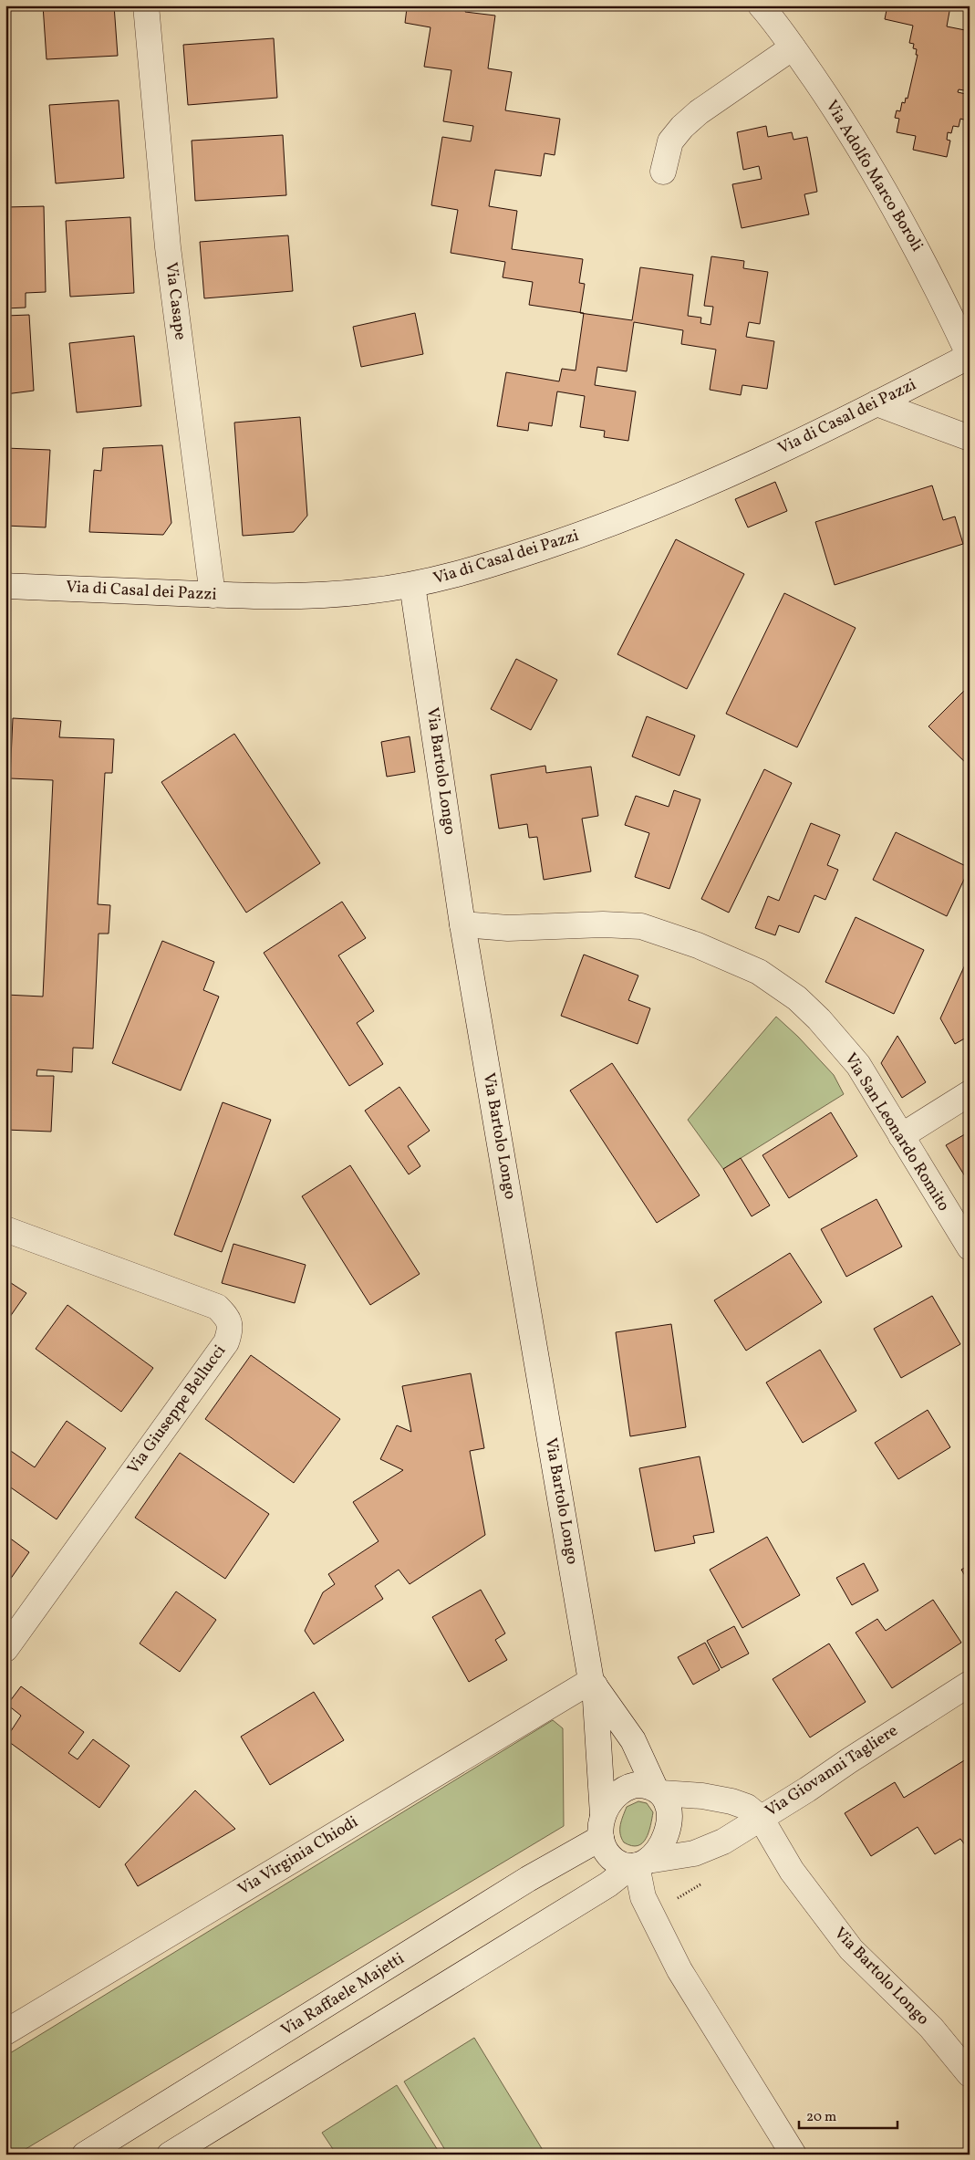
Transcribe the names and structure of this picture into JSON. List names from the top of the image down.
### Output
{
  "streets": {
    "street": [
      "Via Adolfo Marco Boroli",
      "Via Casape",
      "Via di Casal dei Pazzi",
      "Via Bartolo Longo",
      "Via San Leonardo Romito",
      "Via Giuseppe Bellucci",
      "Via Giovanni Tagliere",
      "Via Virginia Chiodi",
      "Via Raffaele Majetti"
    ]
  },
  "crossings": [
    ["Via Adolfo Marco Boroli", "Via di Casal dei Pazzi"],
    ["Via Casape", "Via di Casal dei Pazzi"],
    ["Via di Casal dei Pazzi", "Via Bartolo Longo"],
    ["Via Bartolo Longo", "Via San Leonardo Romito"],
    ["Via Bartolo Longo", "Via Giovanni Tagliere"],
    ["Via Bartolo Longo", "Via Virginia Chiodi"],
    ["Via Bartolo Longo", "Via Raffaele Majetti"],
    ["Via Giovanni Tagliere", "Via Raffaele Majetti"]
  ],
  "scale_bar": "20 m"
}
